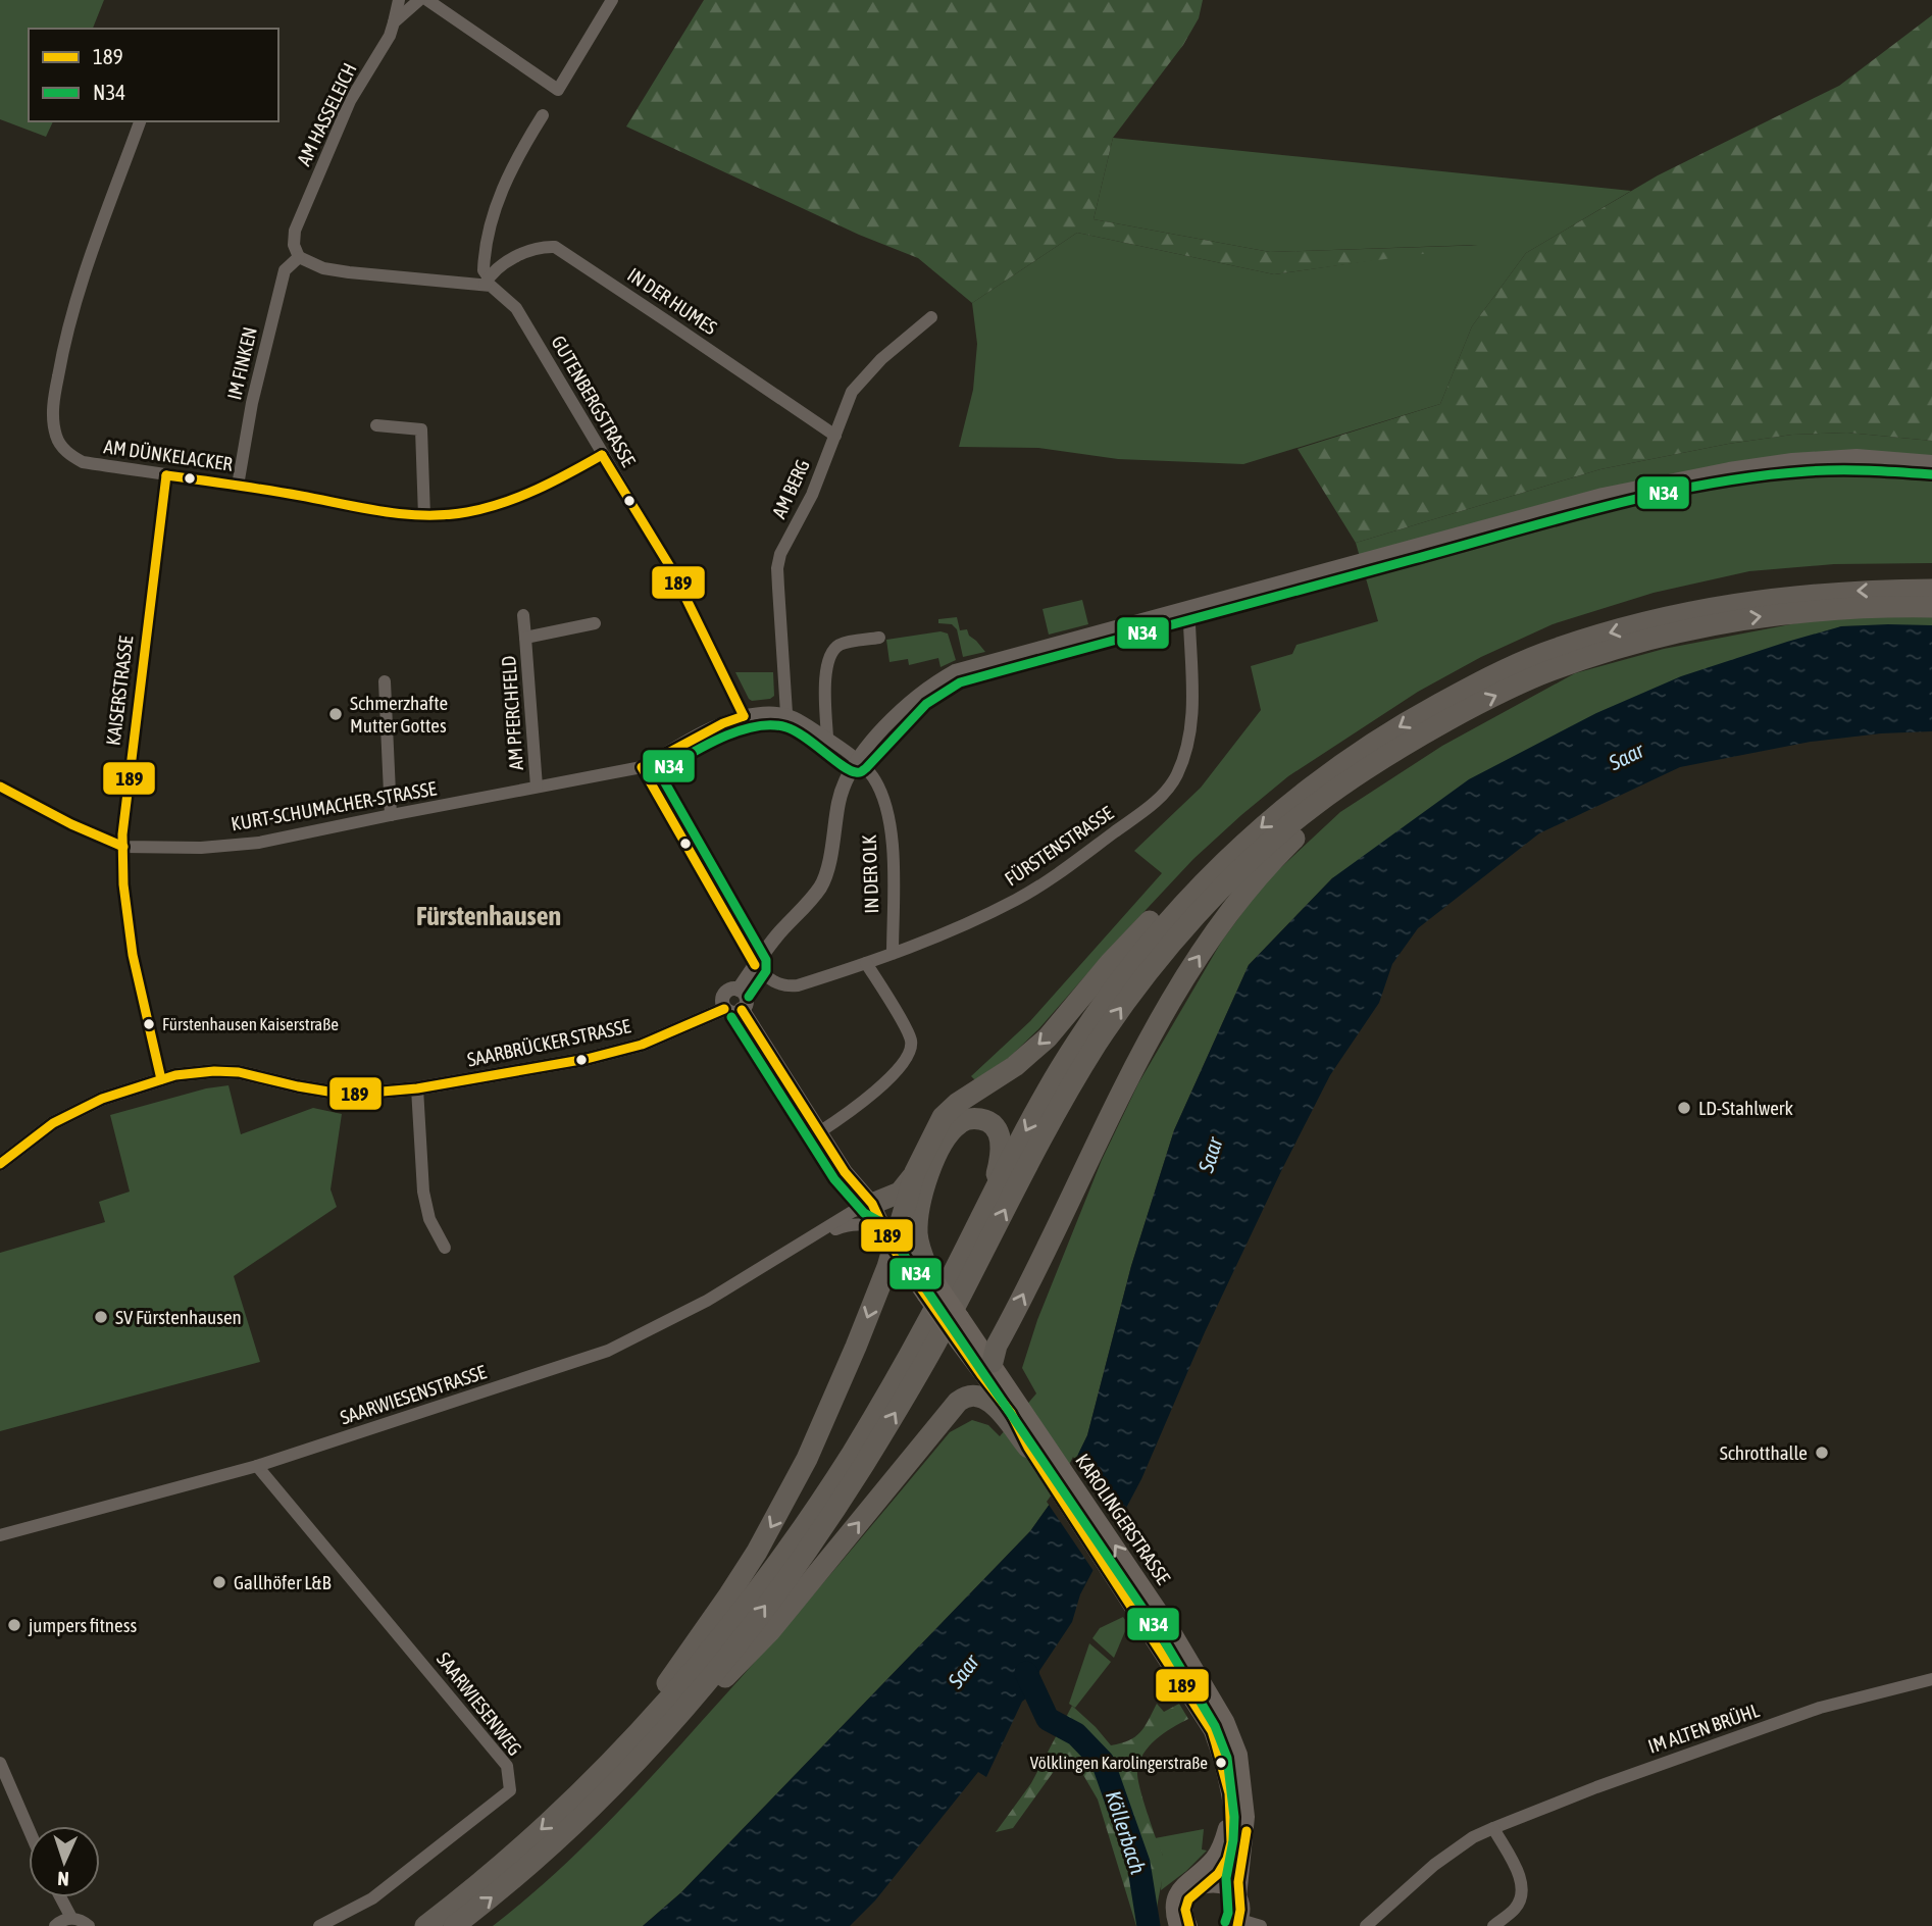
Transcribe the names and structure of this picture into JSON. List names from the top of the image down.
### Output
{
  "streets": {
    "main road": ["KAROLINGERSTRASSE"],
    "street": [
      "AM HASSELEICH",
      "IN DER HUMES",
      "IM FINKEN",
      "GUTENBERGSTRASSE",
      "AM DÜNKELACKER",
      "AM BERG",
      "KAISERSTRASSE",
      "AM PFERCHFELD",
      "KURT-SCHUMACHER-STRASSE",
      "FÜRSTENSTRASSE",
      "IN DER OLK",
      "SAARBRÜCKER STRASSE",
      "SAARWIESENSTRASSE",
      "SAARWIESENWEG",
      "IM ALTEN BRÜHL"
    ]
  },
  "crossings": [
    ["AM HASSELEICH", "IM FINKEN"],
    ["IN DER HUMES", "GUTENBERGSTRASSE"],
    ["IN DER HUMES", "AM BERG"],
    ["IM FINKEN", "AM DÜNKELACKER"],
    ["GUTENBERGSTRASSE", "AM DÜNKELACKER"],
    ["GUTENBERGSTRASSE", "KURT-SCHUMACHER-STRASSE"],
    ["AM DÜNKELACKER", "KAISERSTRASSE"],
    ["AM BERG", "KURT-SCHUMACHER-STRASSE"],
    ["AM BERG", "IN DER OLK"],
    ["KAISERSTRASSE", "KURT-SCHUMACHER-STRASSE"],
    ["KAISERSTRASSE", "SAARBRÜCKER STRASSE"],
    ["AM PFERCHFELD", "KURT-SCHUMACHER-STRASSE"],
    ["KURT-SCHUMACHER-STRASSE", "IN DER OLK"],
    ["FÜRSTENSTRASSE", "IN DER OLK"],
    ["SAARBRÜCKER STRASSE", "KAROLINGERSTRASSE"],
    ["SAARWIESENSTRASSE", "KAROLINGERSTRASSE"],
    ["SAARWIESENSTRASSE", "SAARWIESENWEG"]
  ],
  "districts": ["Fürstenhausen"],
  "water": ["Saar", "Köllerbach"],
  "places": [
    "Schmerzhafte Mutter Gottes",
    "Fürstenhausen Kaiserstraße",
    "LD-Stahlwerk",
    "SV Fürstenhausen",
    "Schrotthalle",
    "Gallhöfer L&B",
    "jumpers fitness",
    "Völklingen Karolingerstraße"
  ],
  "lines": ["transit line 189", "transit line N34"],
  "legend": ["189", "N34"],
  "north": "bottom"
}
